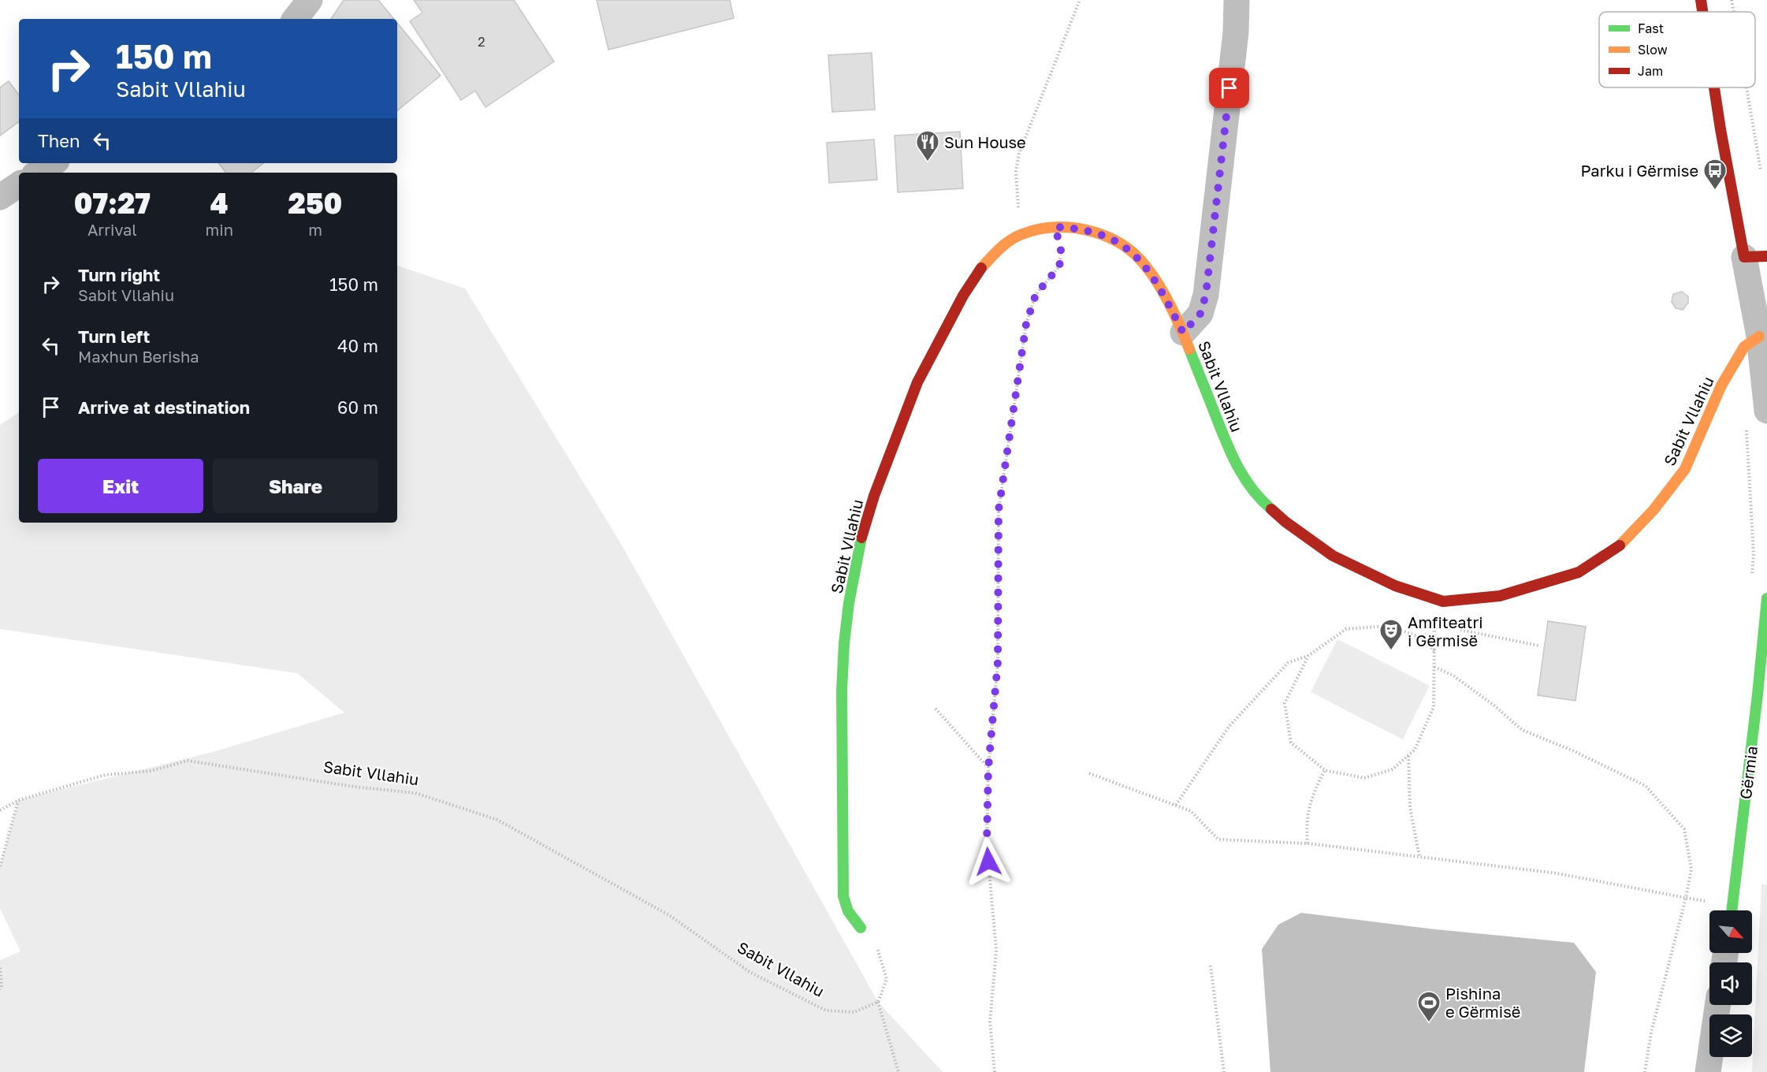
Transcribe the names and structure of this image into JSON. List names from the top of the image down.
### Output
{
  "streets": {
    "street": ["Sabit Vllahiu", "Gërmia"]
  },
  "places": {
    "restaurant": ["Sun House"],
    "bus stop": ["Parku i Gërmise"],
    "theatre": ["Amfiteatri i Gërmisë"],
    "sports": ["Pishina e Gërmisë"]
  },
  "house_numbers": ["2"],
  "legend": ["Fast", "Slow", "Jam"],
  "north": "bottom right",
  "page": {
    "turn": ["150 m", "Sabit Vllahiu"],
    "then": "Then",
    "eta": [
      "07:27",
      "Arrival",
      "4",
      "min",
      "250",
      "m"
    ],
    "list": [
      {
        "name": "Turn right",
        "note": "Sabit Vllahiu",
        "value": "150 m"
      },
      {
        "name": "Turn left",
        "note": "Maxhun Berisha",
        "value": "40 m"
      },
      {
        "name": "Arrive at destination",
        "value": "60 m"
      }
    ],
    "buttons": ["Exit", "Share"]
  }
}
